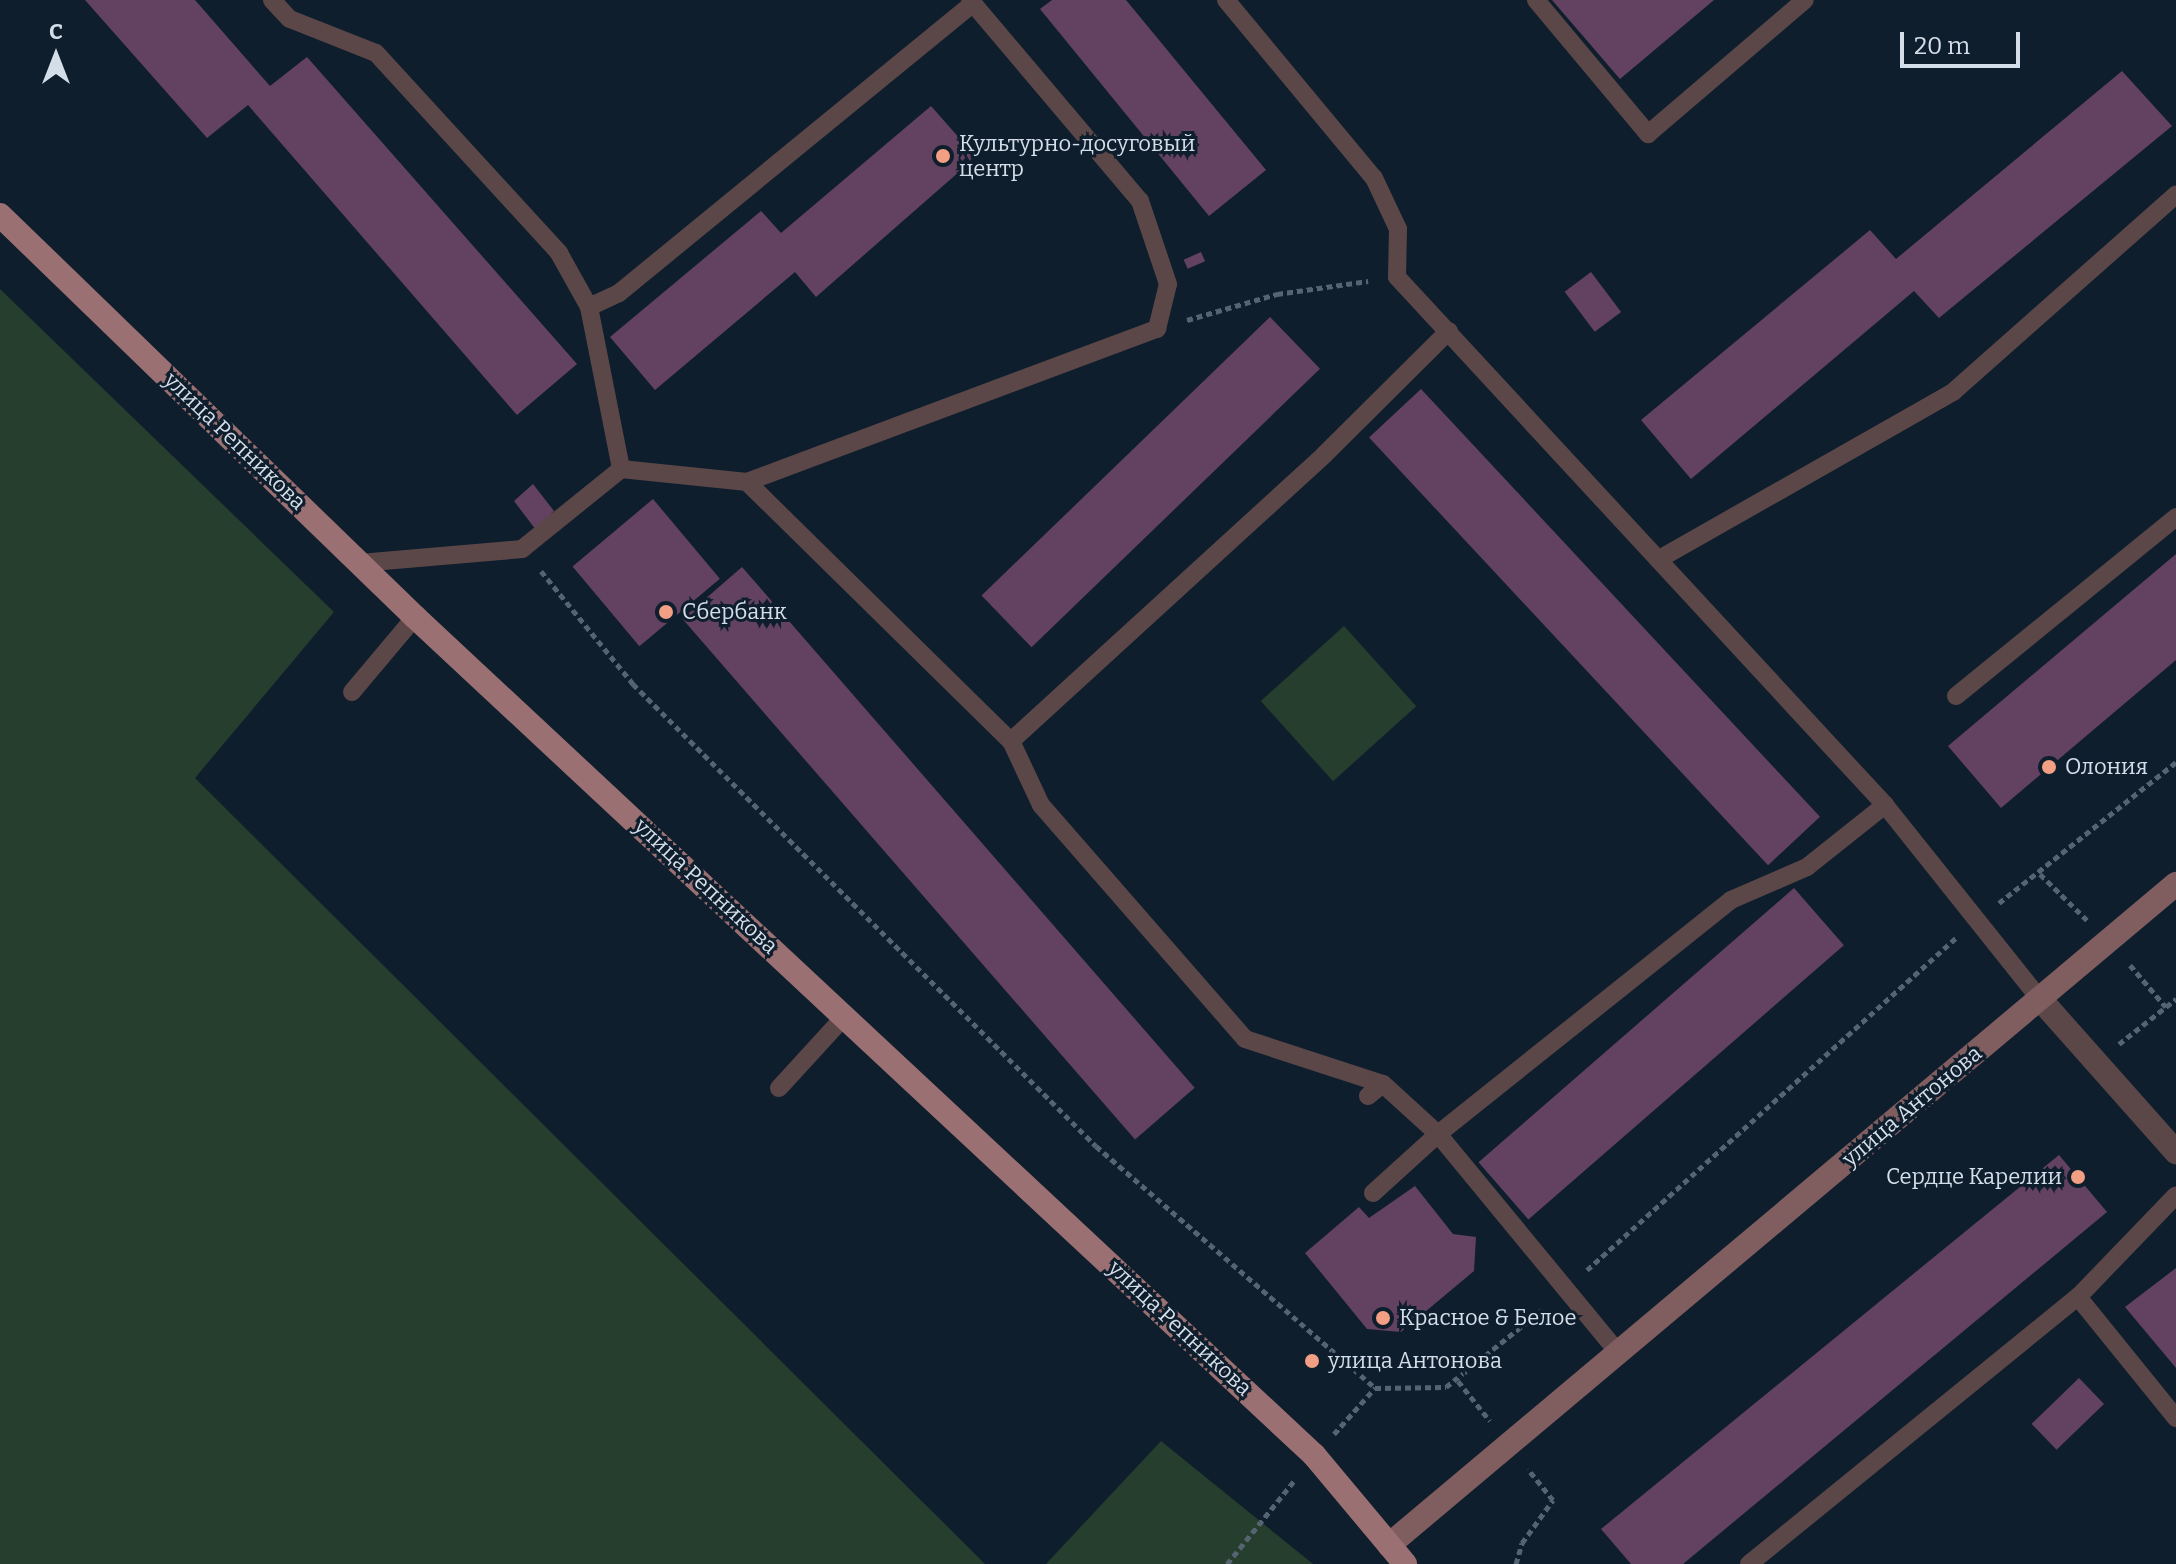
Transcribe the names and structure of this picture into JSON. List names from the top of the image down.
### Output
{
  "streets": {
    "main road": ["улица Репникова"],
    "street": ["улица Антонова"]
  },
  "crossings": [
    ["улица Репникова", "улица Антонова"]
  ],
  "places": [
    "Культурно-досуговый центр",
    "Сбербанк",
    "Олония",
    "Сердце Карелии",
    "Красное & Белое",
    "улица Антонова"
  ],
  "scale_bar": "20 m",
  "north": "top"
}
